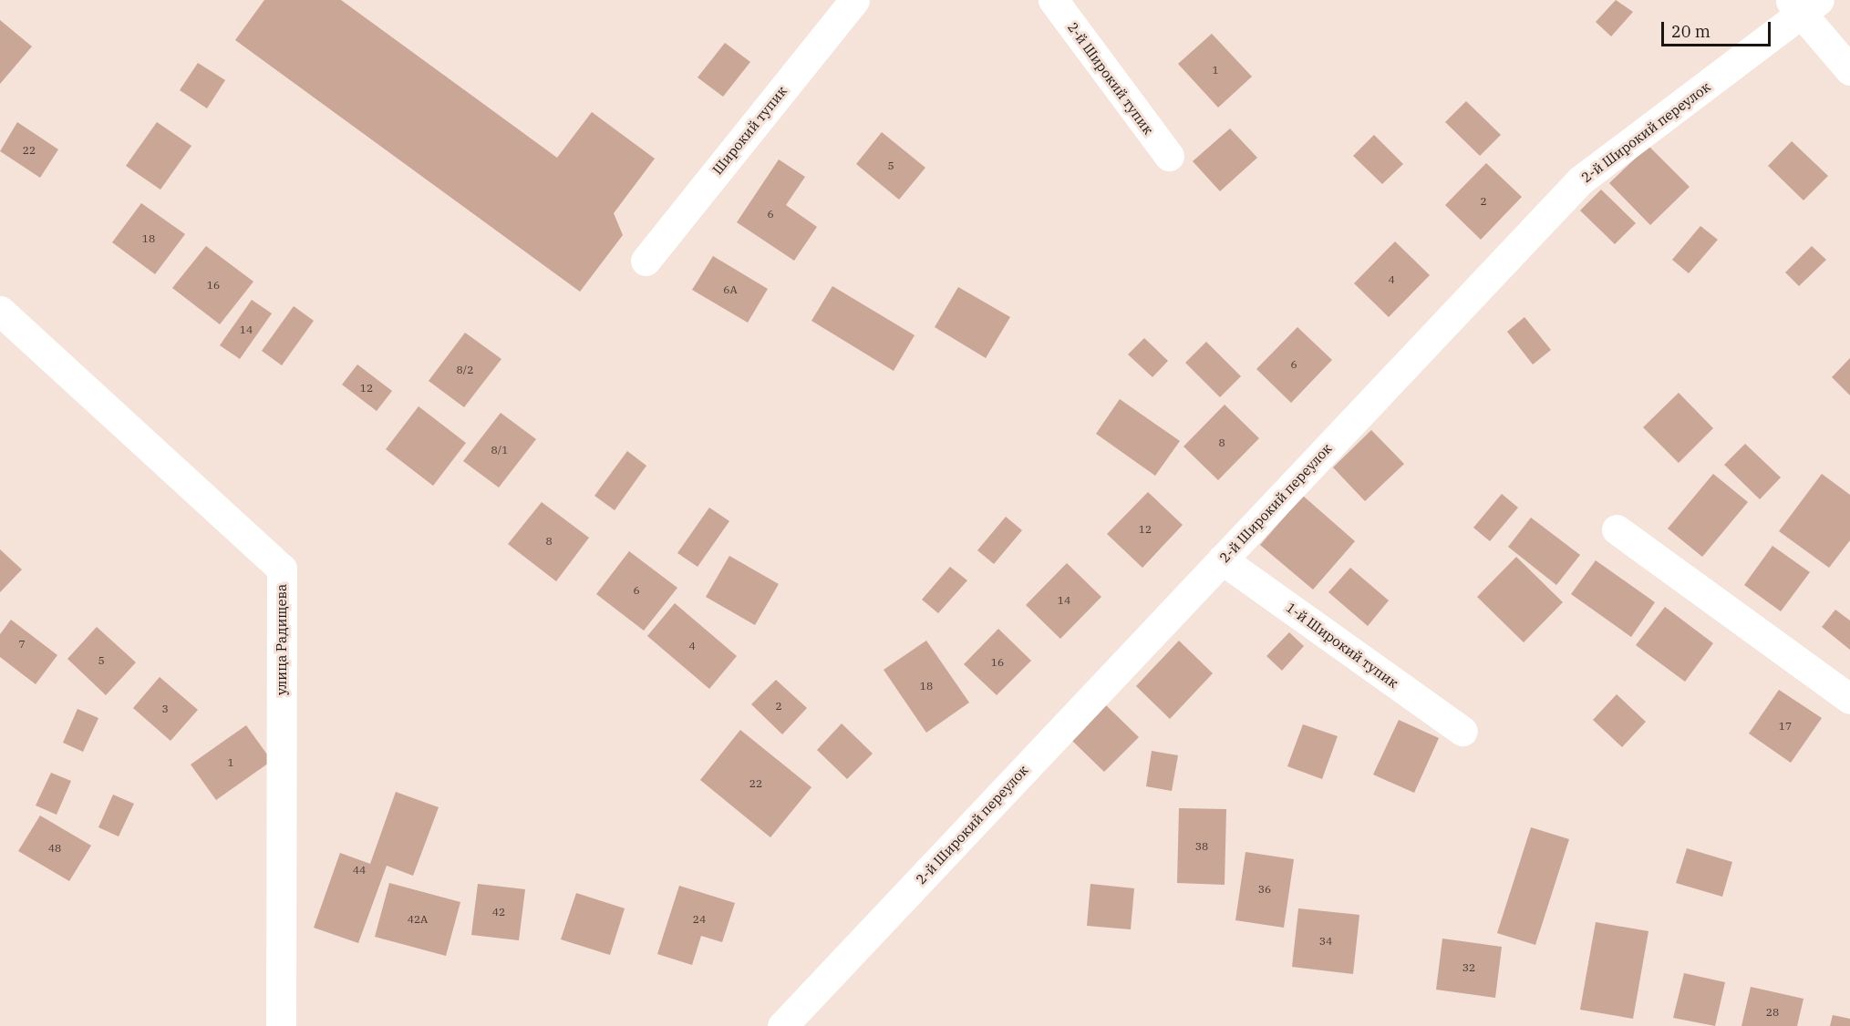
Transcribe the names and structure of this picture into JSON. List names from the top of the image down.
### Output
{
  "streets": {
    "street": [
      "2-й Широкий тупик",
      "Широкий тупик",
      "2-й Широкий переулок",
      "улица Радищева",
      "1-й Широкий тупик"
    ]
  },
  "crossings": [
    ["2-й Широкий переулок", "1-й Широкий тупик"]
  ],
  "house_numbers": [
    "1",
    "22",
    "5",
    "2",
    "6",
    "18",
    "4",
    "16",
    "6А",
    "14",
    "6",
    "8/2",
    "12",
    "8",
    "8/1",
    "12",
    "8",
    "6",
    "14",
    "7",
    "4",
    "5",
    "16",
    "18",
    "2",
    "3",
    "17",
    "1",
    "22",
    "38",
    "48",
    "44",
    "36",
    "42",
    "42А",
    "24",
    "34",
    "32",
    "28"
  ],
  "scale_bar": "20 m"
}
